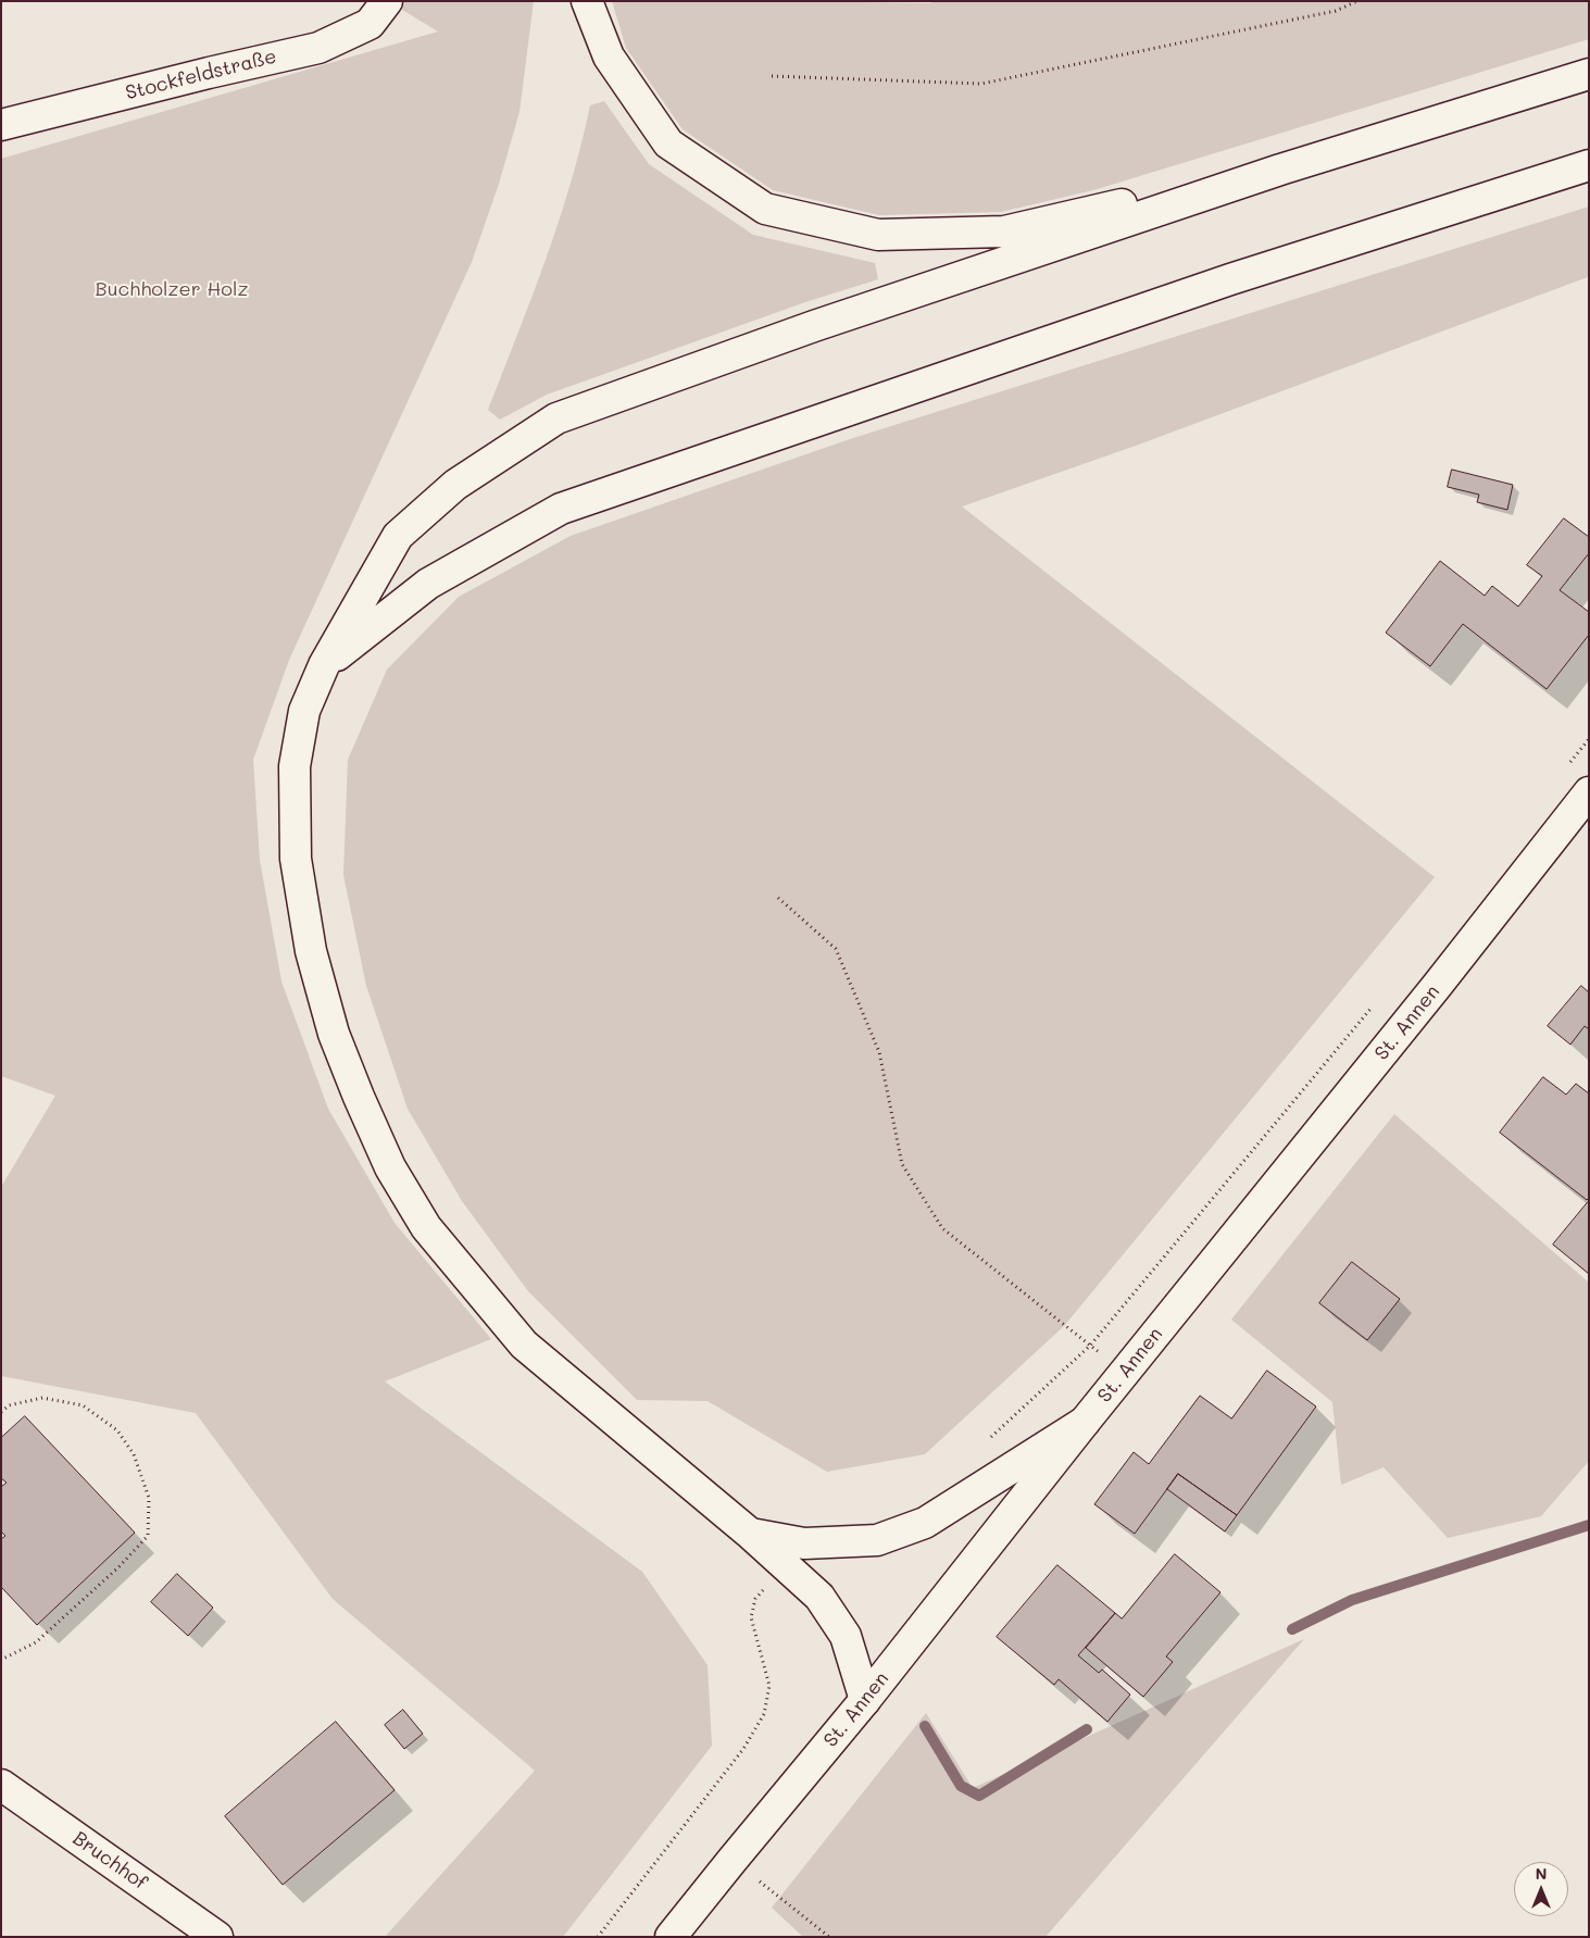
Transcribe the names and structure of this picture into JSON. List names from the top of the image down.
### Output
{
  "streets": {
    "main road": ["Stockfeldstraße", "St. Annen", "Bruchhof"]
  },
  "parks": ["Buchholzer Holz"],
  "north": "top"
}
